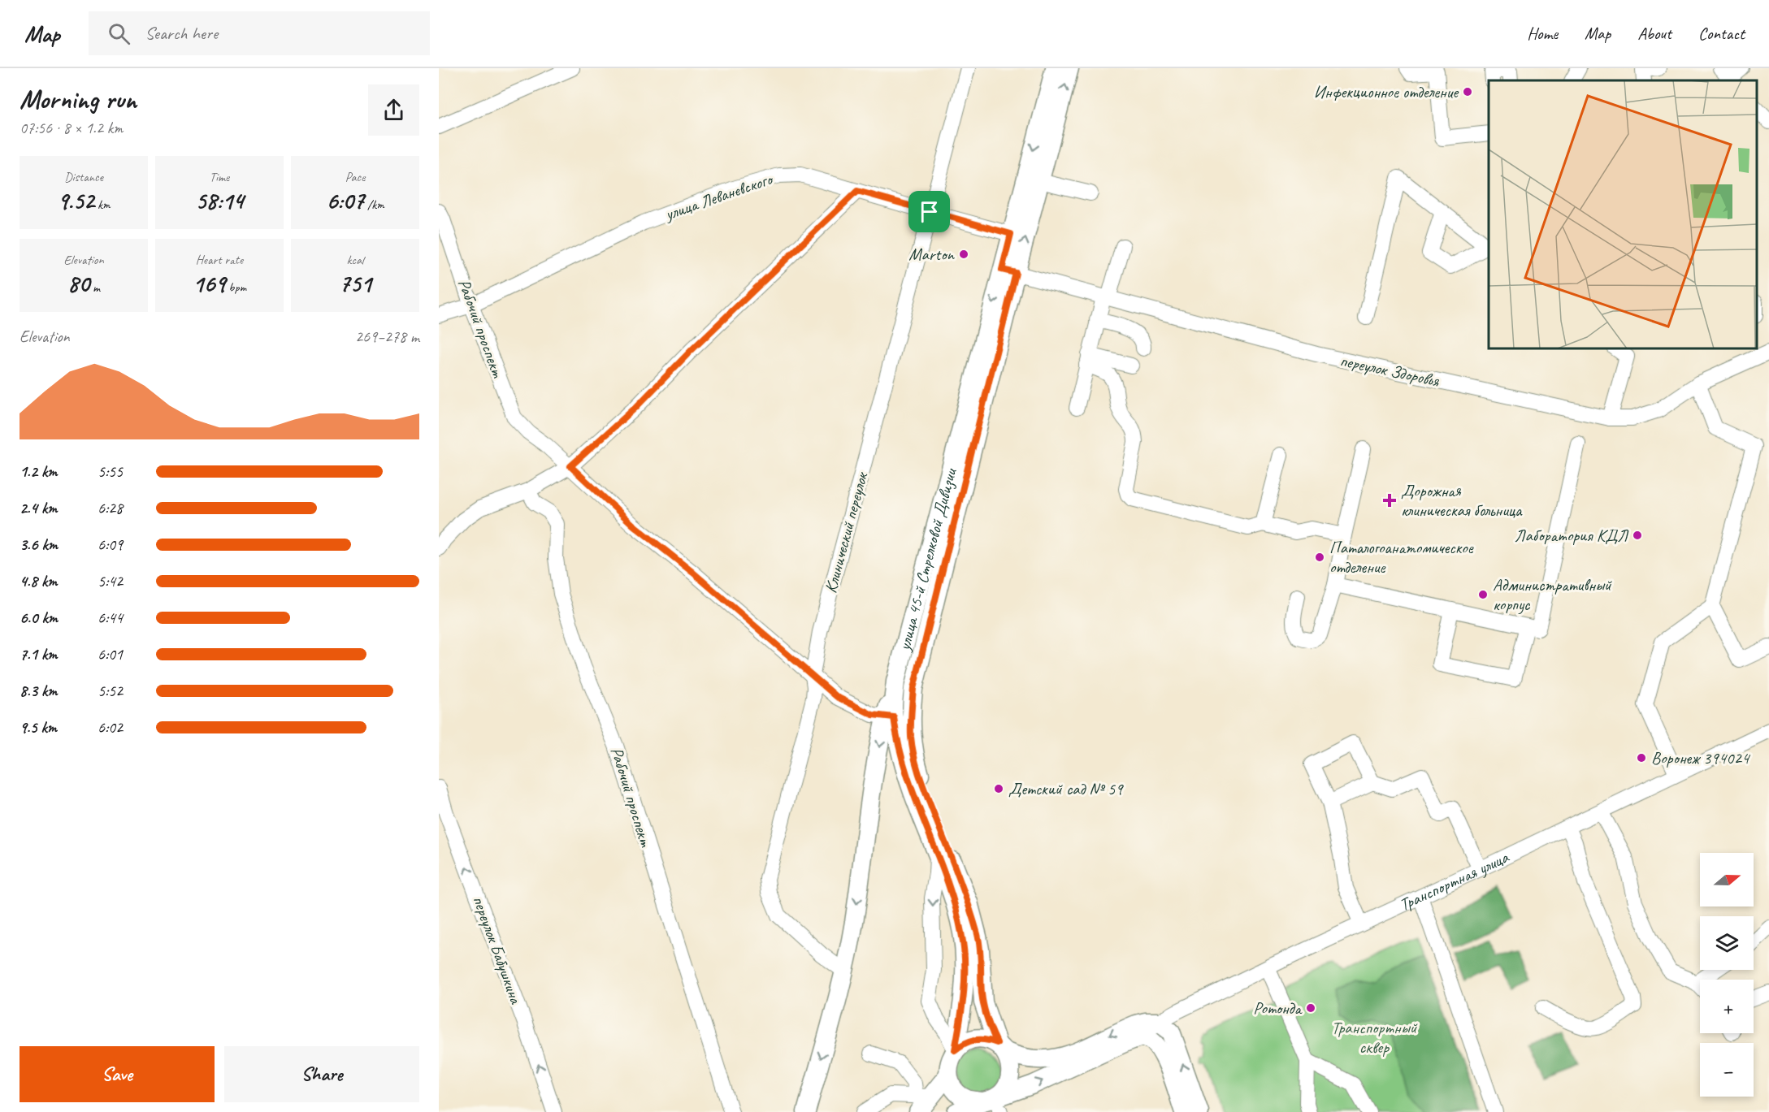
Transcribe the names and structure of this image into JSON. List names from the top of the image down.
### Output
{
  "streets": {
    "main road": ["улица 45-й Стрелковой Дивизии"],
    "street": [
      "улица Леваневского",
      "Рабочий проспект",
      "переулок Здоровья",
      "Клинический переулок",
      "Транспортная улица",
      "переулок Бабушкина"
    ]
  },
  "crossings": [
    ["улица Леваневского", "Рабочий проспект"],
    ["улица Леваневского", "Клинический переулок"],
    ["улица Леваневского", "улица 45-й Стрелковой Дивизии"],
    ["переулок Здоровья", "улица 45-й Стрелковой Дивизии"]
  ],
  "one_way": ["переулок Бабушкина"],
  "parks": ["Транспортный сквер"],
  "places": {
    "other": [
      "Инфекционное отделение",
      "Marton",
      "Лаборатория КДЛ",
      "Паталогоанатомическое отделение",
      "Административный корпус",
      "Воронеж 394024",
      "Детский сад № 59",
      "Ротонда"
    ],
    "health": ["Дорожная клиническая больница"]
  },
  "north": "right",
  "page": {
    "header": "Map",
    "search": "Search here",
    "nav": [
      "Home",
      "Map",
      "About",
      "Contact"
    ],
    "heading": ["Morning run", "07:56 · 8 × 1.2 km"],
    "stats": [
      ["Distance", "9.52 km"],
      ["Time", "58:14"],
      ["Pace", "6:07 /km"],
      ["Elevation", "80 m"],
      ["Heart rate", "169 bpm"],
      ["kcal", "751"]
    ],
    "chart": ["Elevation", "269–278 m"],
    "list": [
      {
        "name": "1.2 km",
        "note": "5:55"
      },
      {
        "name": "2.4 km",
        "note": "6:28"
      },
      {
        "name": "3.6 km",
        "note": "6:09"
      },
      {
        "name": "4.8 km",
        "note": "5:42"
      },
      {
        "name": "6.0 km",
        "note": "6:44"
      },
      {
        "name": "7.1 km",
        "note": "6:01"
      },
      {
        "name": "8.3 km",
        "note": "5:52"
      },
      {
        "name": "9.5 km",
        "note": "6:02"
      }
    ],
    "map_buttons": ["+", "−"],
    "buttons": ["Save", "Share"]
  }
}
